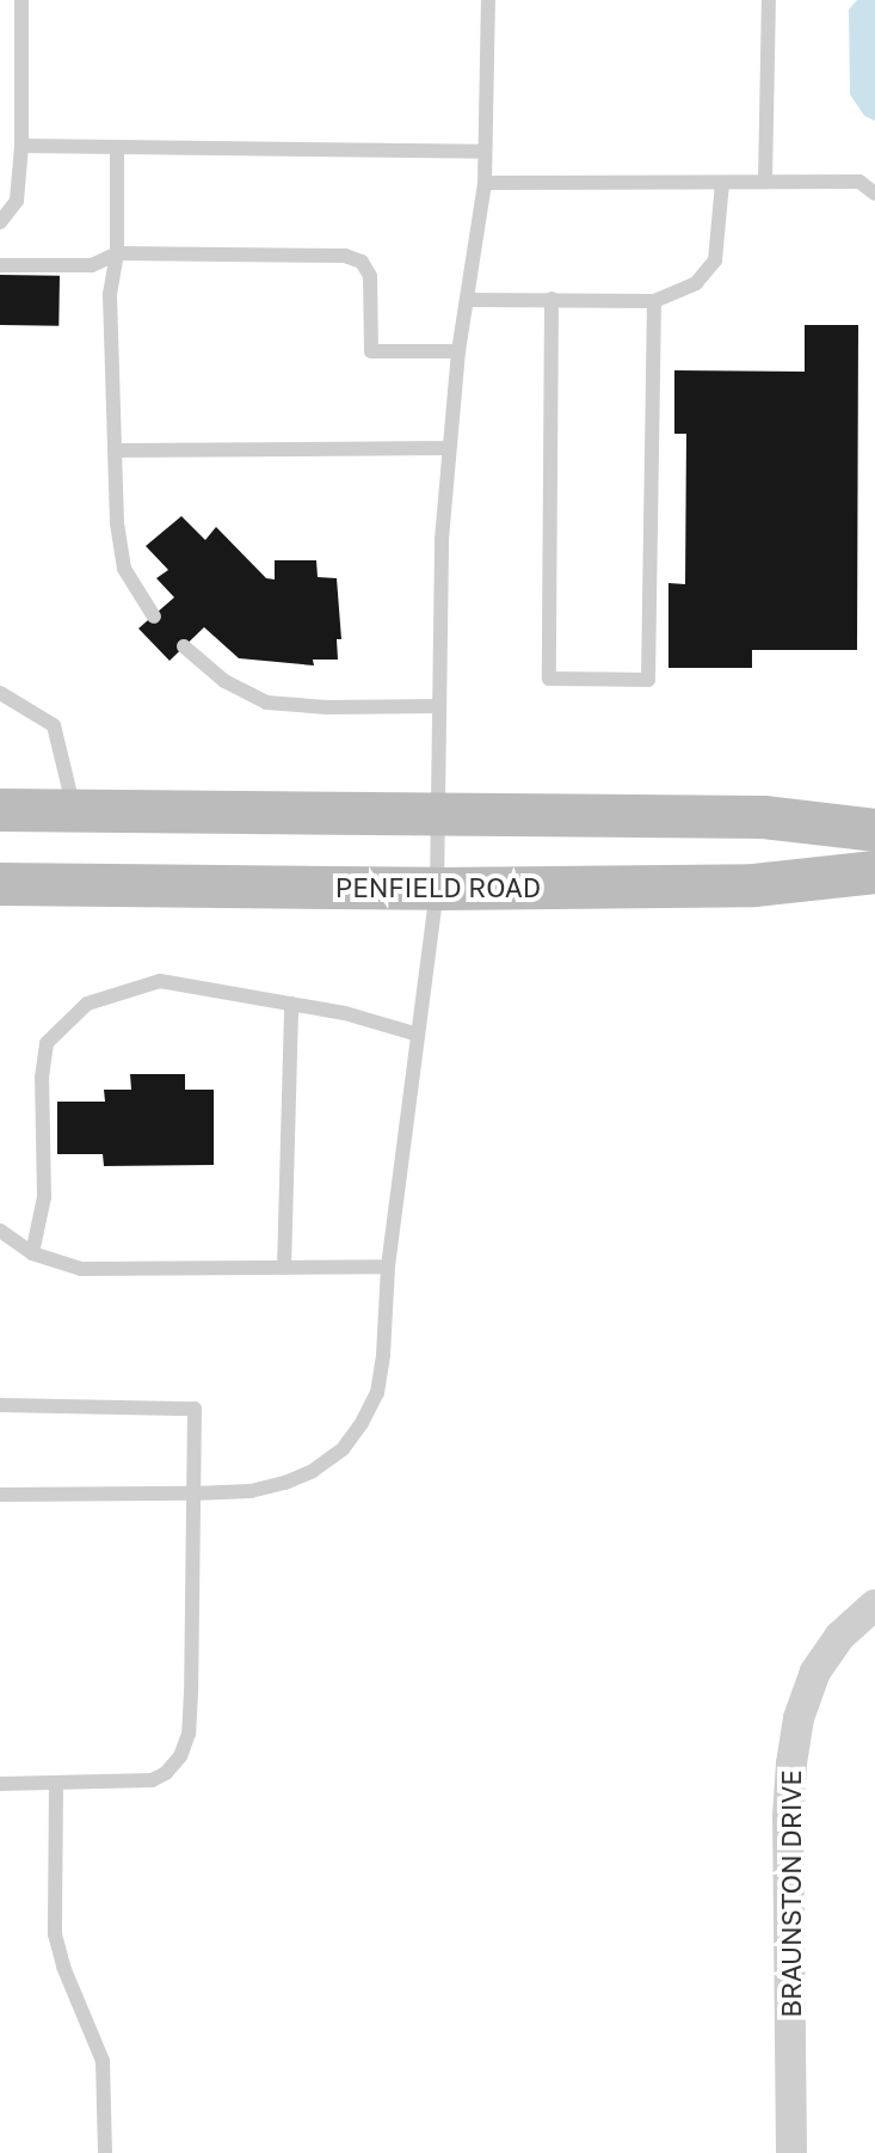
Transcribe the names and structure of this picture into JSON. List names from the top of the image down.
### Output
{
  "streets": {
    "main road": ["PENFIELD ROAD"],
    "street": ["BRAUNSTON DRIVE"]
  }
}
